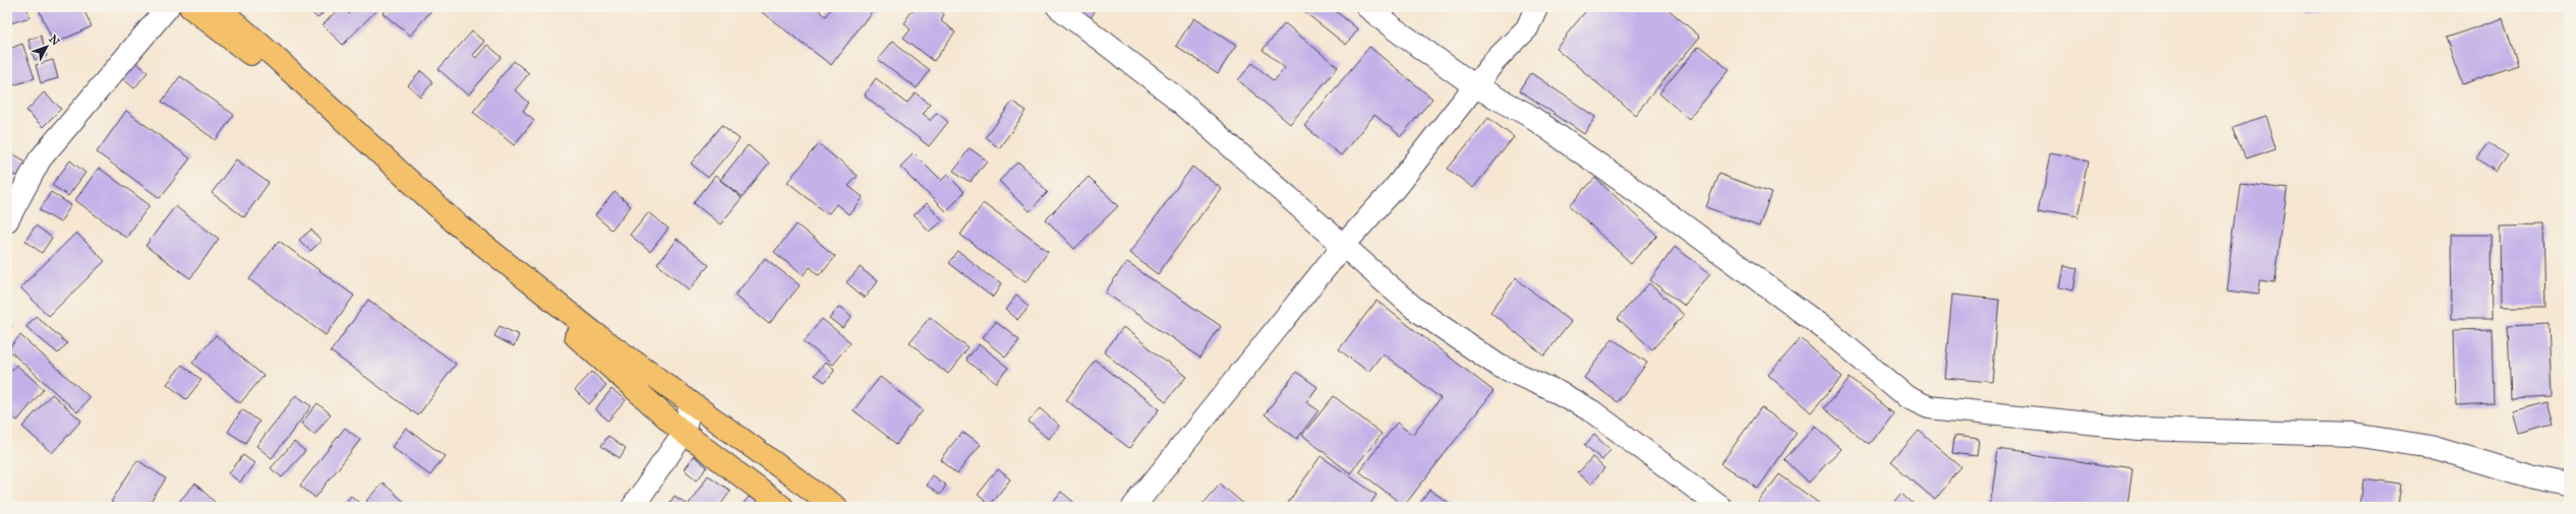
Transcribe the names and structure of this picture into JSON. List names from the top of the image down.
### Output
{
  "north": "top right"
}
